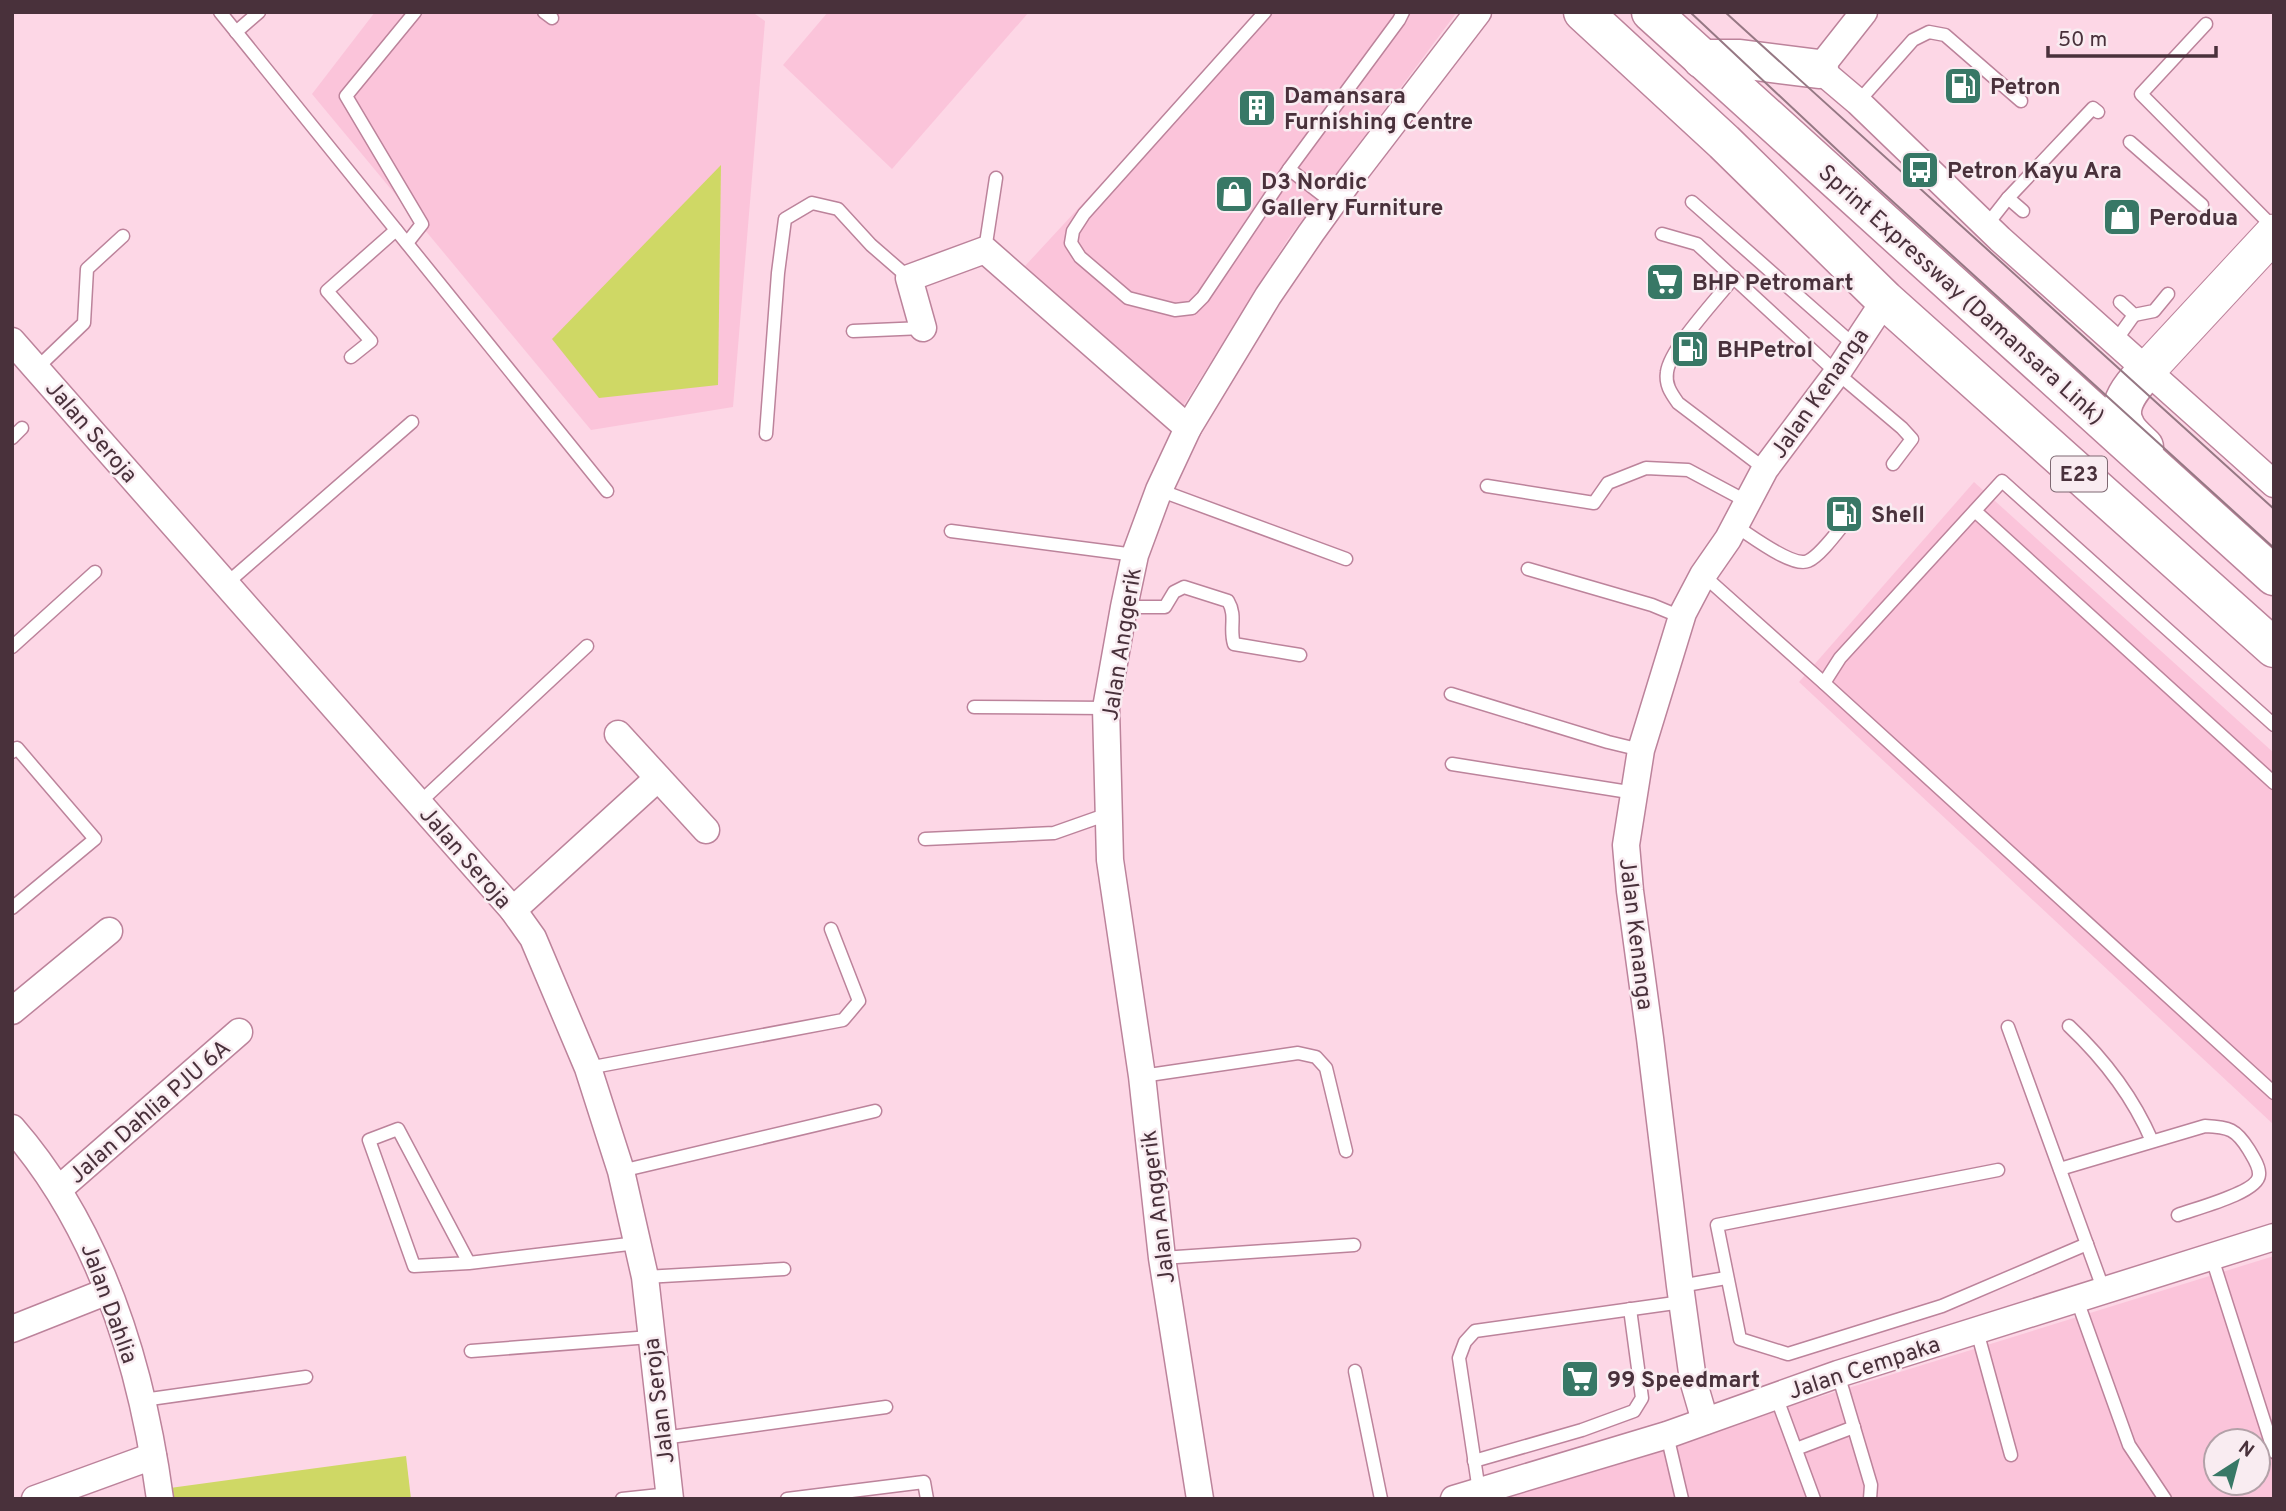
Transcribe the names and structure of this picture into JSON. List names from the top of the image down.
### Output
{
  "streets": {
    "highway": ["Sprint Expressway (Damansara Link)", "E23"],
    "street": [
      "Jalan Kenanga",
      "Jalan Seroja",
      "Jalan Anggerik",
      "Jalan Dahlia PJU 6A",
      "Jalan Dahlia",
      "Jalan Cempaka"
    ]
  },
  "crossings": [
    ["Jalan Kenanga", "E23"],
    ["Jalan Kenanga", "Jalan Cempaka"],
    ["Jalan Dahlia PJU 6A", "Jalan Dahlia"]
  ],
  "places": {
    "fuel station": ["Petron", "BHPetrol", "Shell"],
    "building": ["Damansara Furnishing Centre"],
    "bus stop": ["Petron Kayu Ara"],
    "shop": ["D3 Nordic Gallery Furniture", "Perodua"],
    "supermarket": ["BHP Petromart", "99 Speedmart"]
  },
  "scale_bar": "50 m",
  "north": "top right"
}
